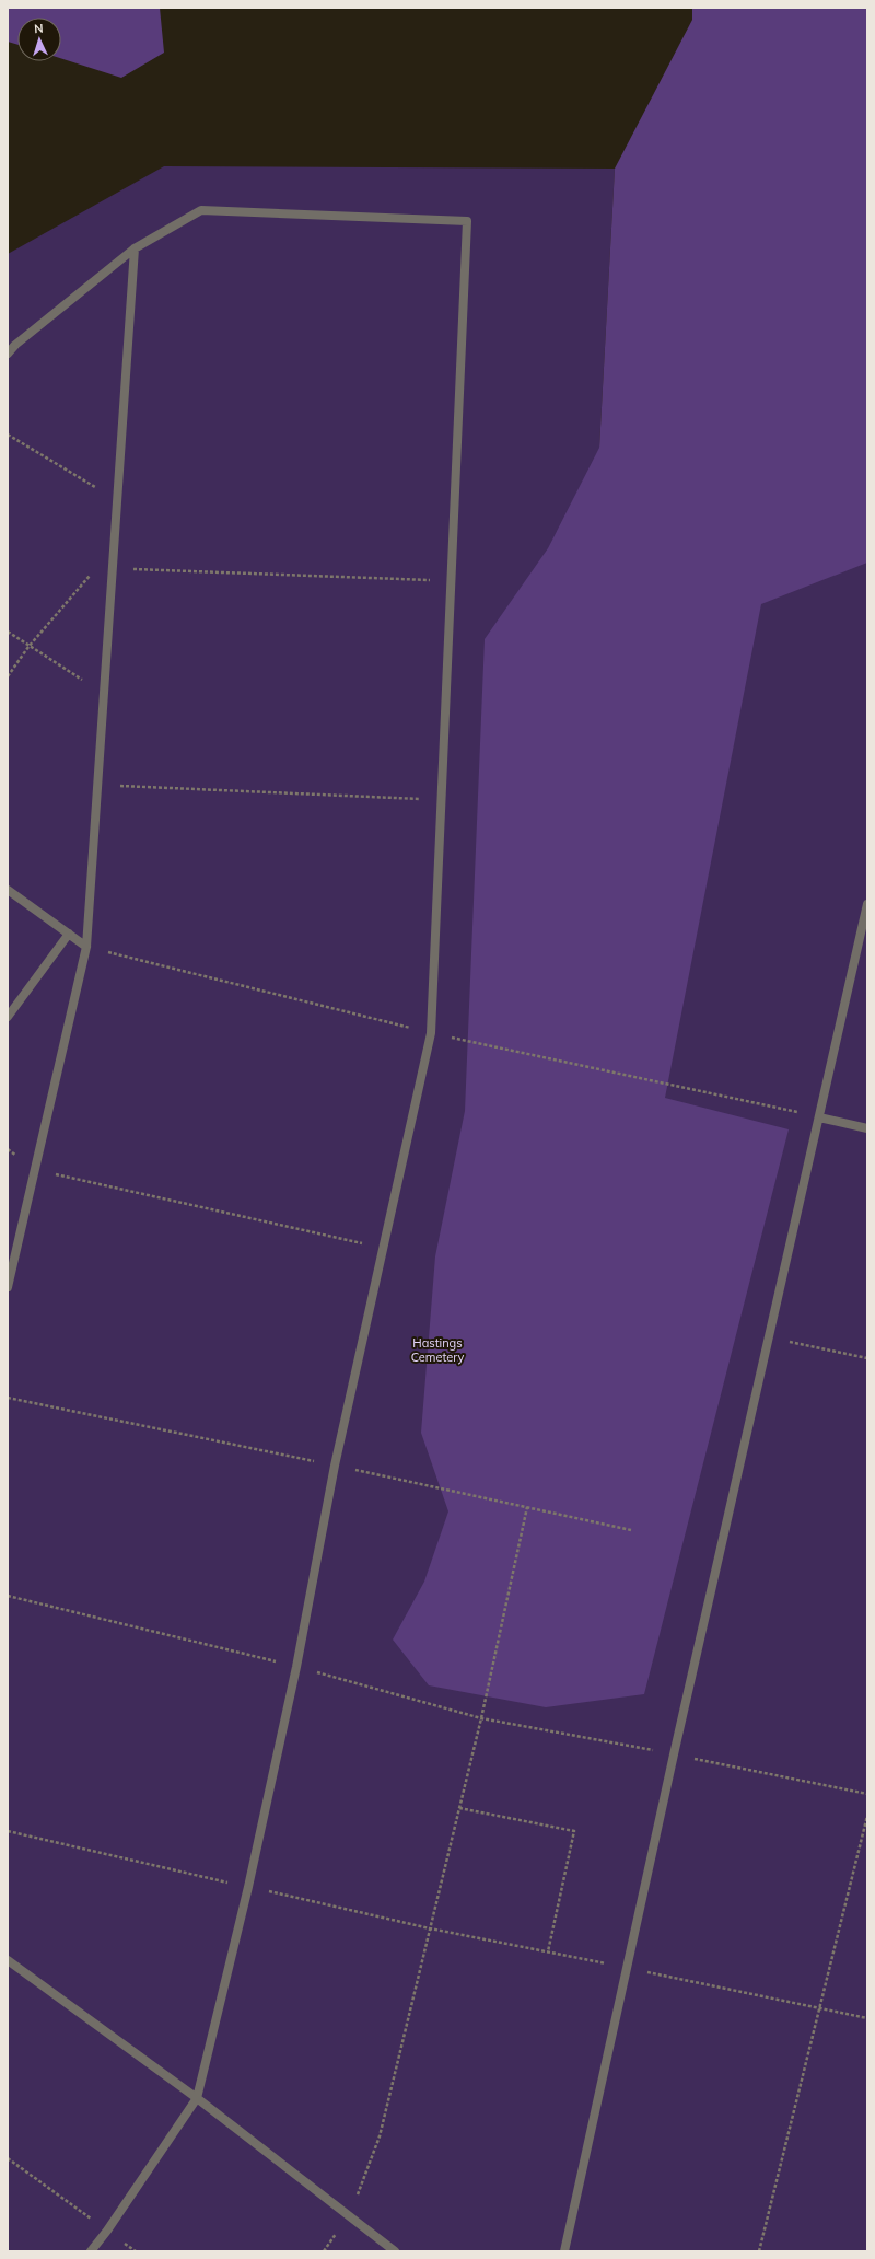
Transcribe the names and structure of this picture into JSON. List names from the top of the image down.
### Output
{
  "parks": ["Hastings Cemetery"],
  "north": "top"
}
